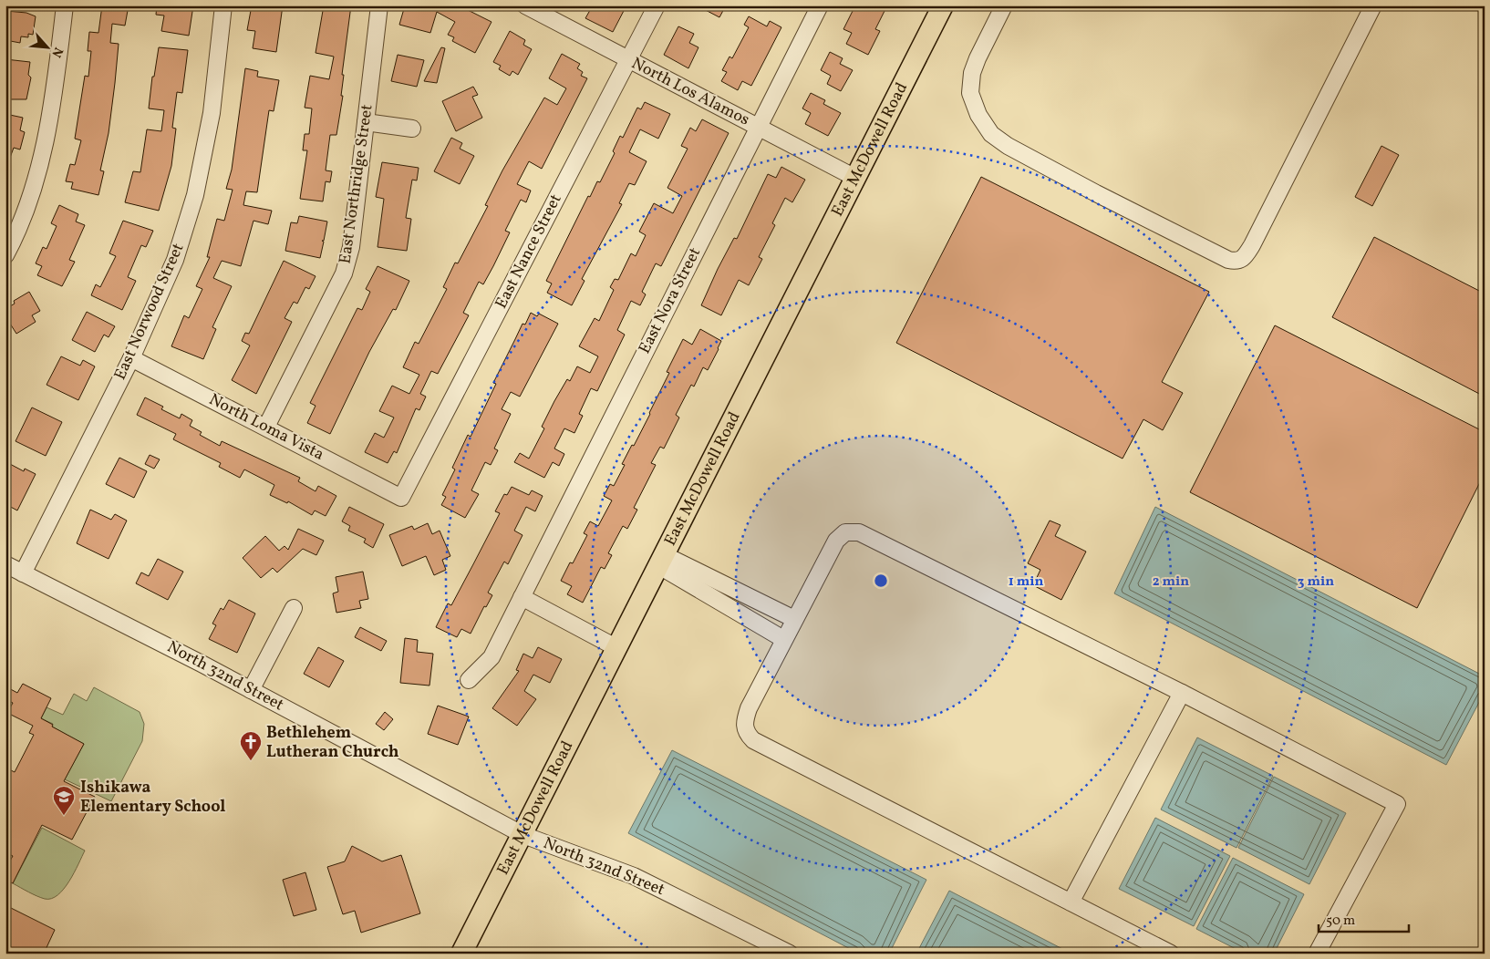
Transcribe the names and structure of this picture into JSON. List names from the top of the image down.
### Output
{
  "streets": {
    "main road": ["East McDowell Road"],
    "street": [
      "North Los Alamos",
      "East Northridge Street",
      "East Nance Street",
      "East Nora Street",
      "East Norwood Street",
      "North Loma Vista",
      "North 32nd Street"
    ]
  },
  "crossings": [
    ["North Los Alamos", "East McDowell Road"],
    ["North Los Alamos", "East Nance Street"],
    ["North Los Alamos", "East Nora Street"],
    ["East McDowell Road", "North 32nd Street"],
    ["East Northridge Street", "North Loma Vista"],
    ["East Nance Street", "North Loma Vista"],
    ["East Norwood Street", "North Loma Vista"],
    ["East Norwood Street", "North 32nd Street"]
  ],
  "places": {
    "church": ["Bethlehem Lutheran Church"],
    "school or university": ["Ishikawa Elementary School"]
  },
  "scale_bar": "50 m",
  "north": "bottom right",
  "rings": ["1 min", "2 min", "3 min"]
}
